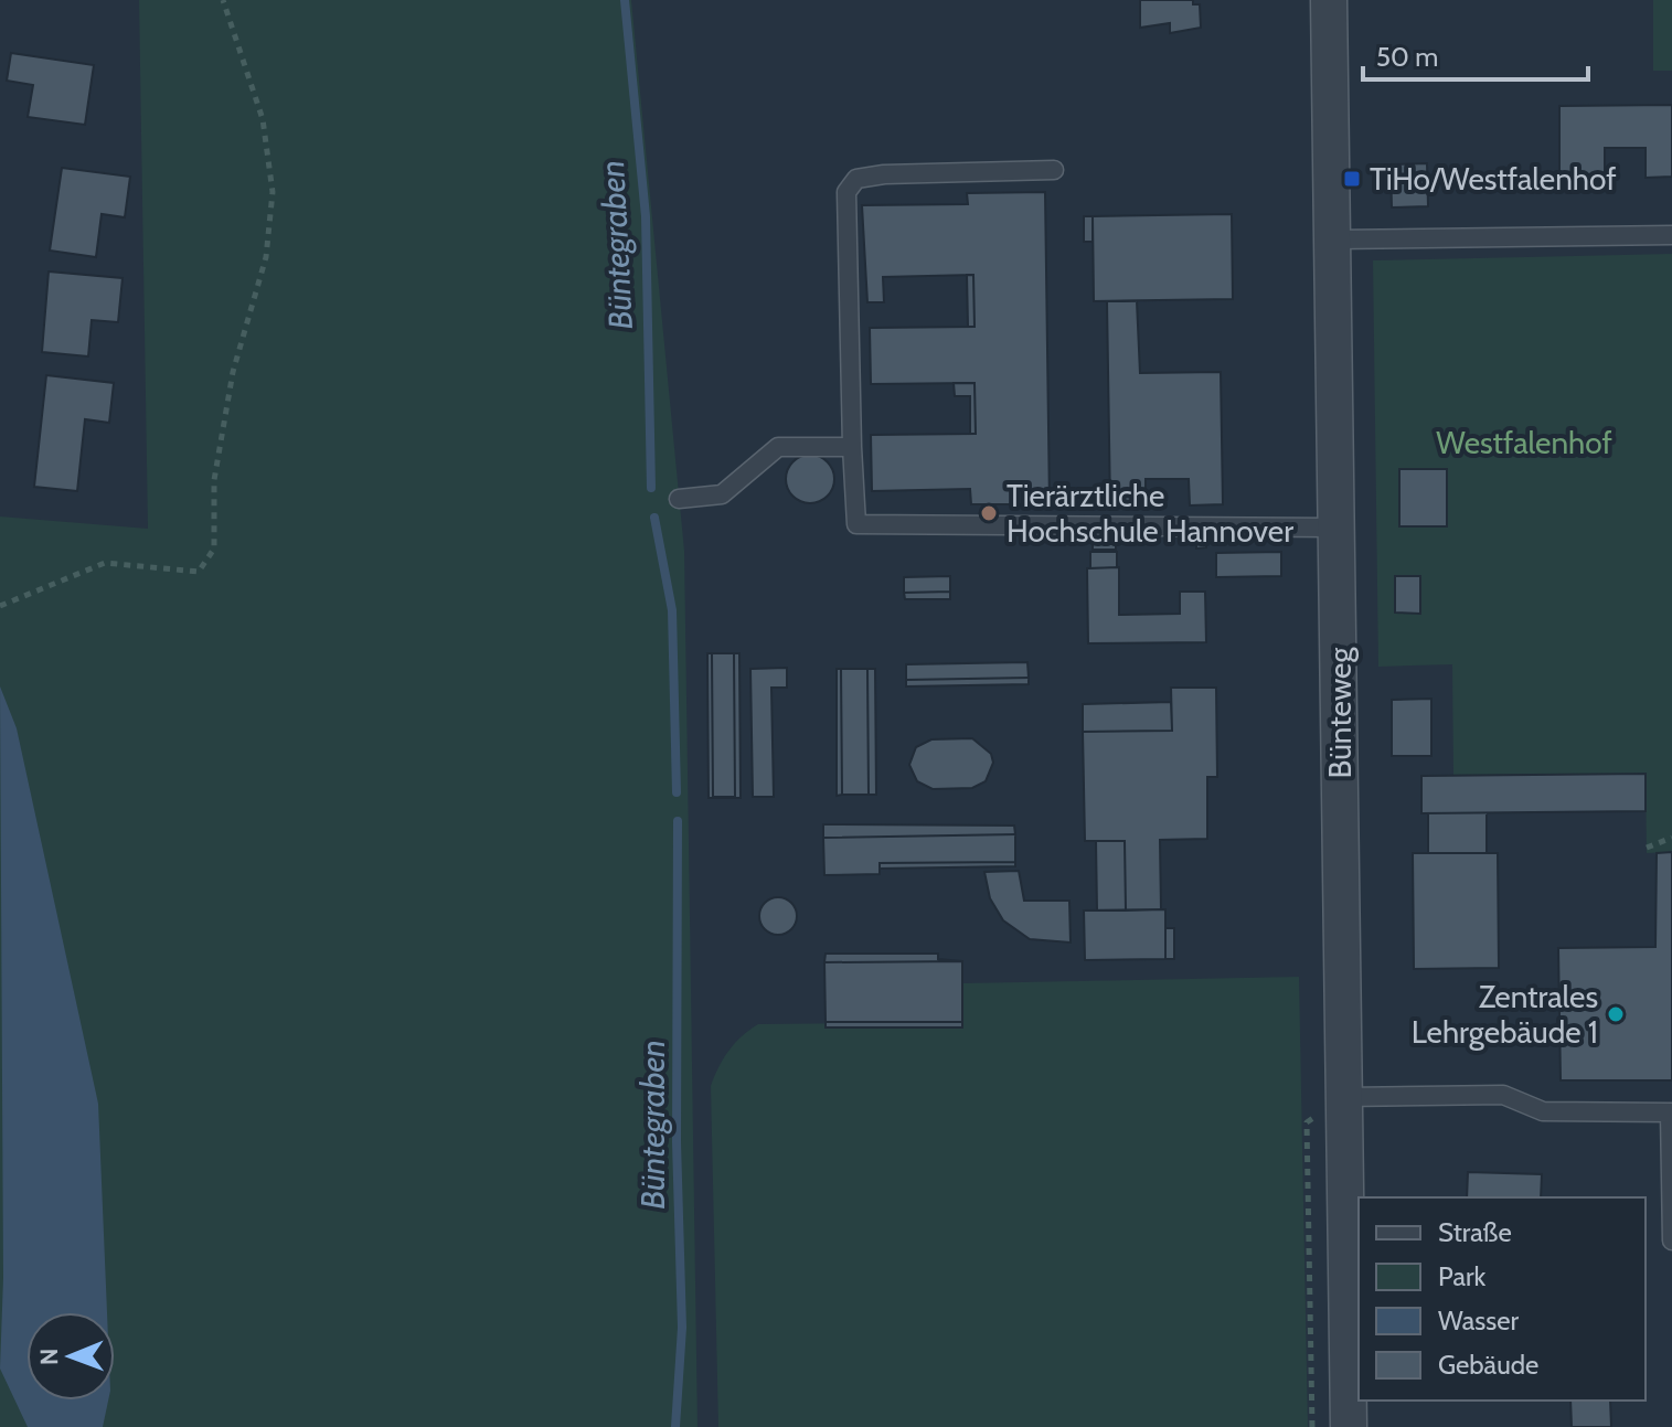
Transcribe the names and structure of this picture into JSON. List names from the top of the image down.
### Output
{
  "streets": {
    "street": ["Bünteweg"]
  },
  "water": ["Büntegraben"],
  "parks": ["Westfalenhof"],
  "places": {
    "transit": ["TiHo/Westfalenhof"],
    "other": ["Tierärztliche Hochschule Hannover", "Zentrales Lehrgebäude 1"]
  },
  "legend": [
    "Straße",
    "Park",
    "Wasser",
    "Gebäude"
  ],
  "scale_bar": "50 m",
  "north": "left"
}
